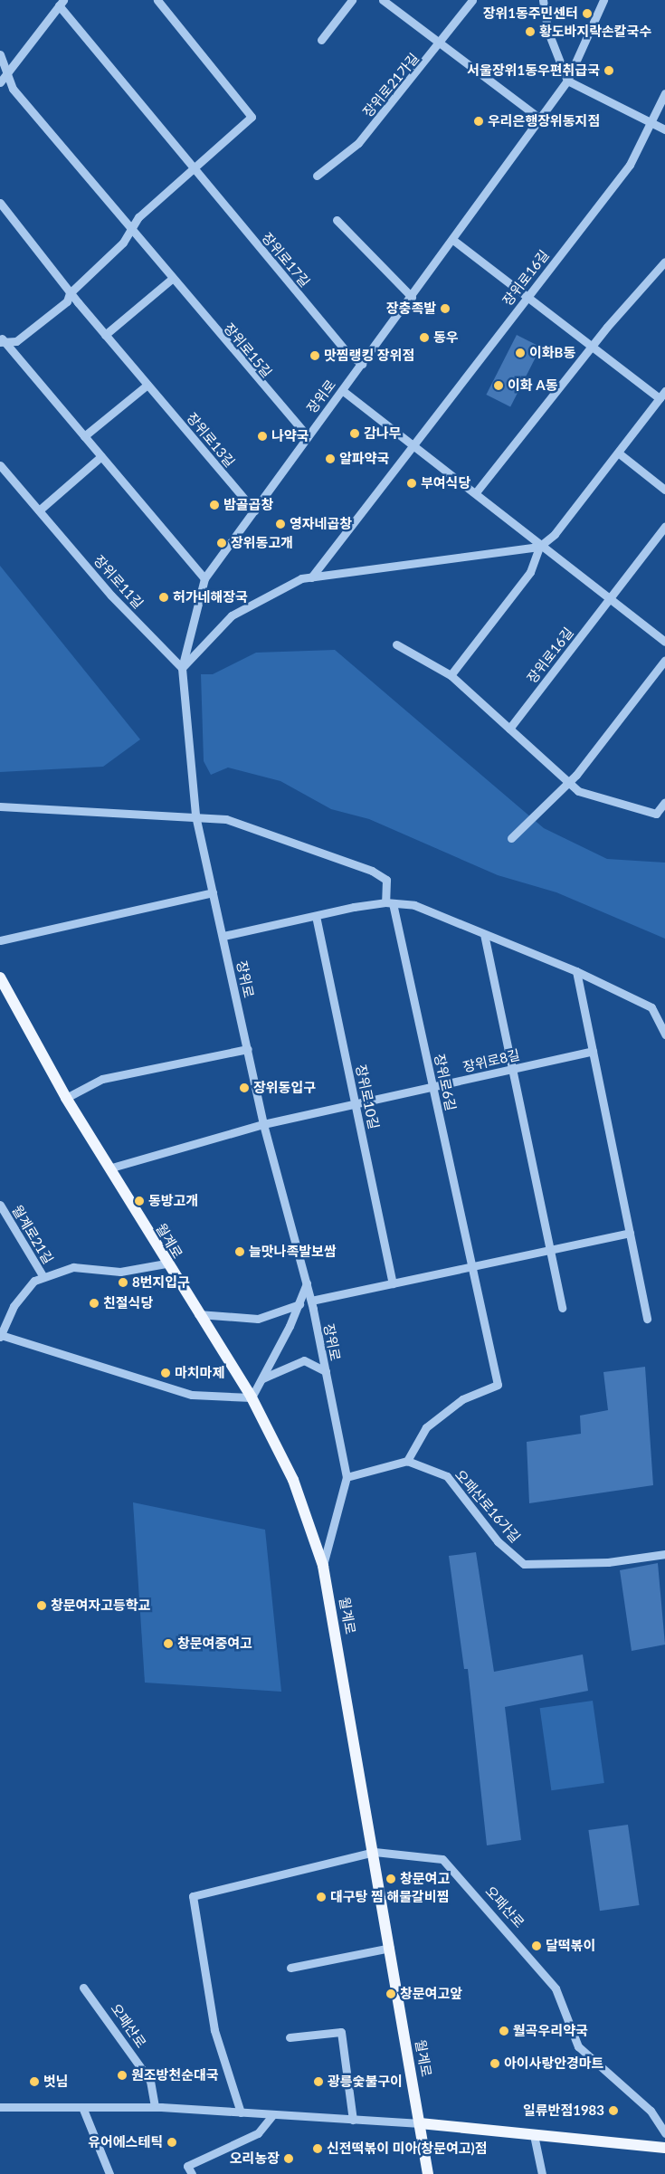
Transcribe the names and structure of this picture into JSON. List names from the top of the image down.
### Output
{
  "streets": {
    "main road": ["월계로"],
    "street": [
      "장위로21가길",
      "장위로17길",
      "장위로16길",
      "장위로15길",
      "장위로",
      "장위로13길",
      "장위로11길",
      "장위로8길",
      "장위로6길",
      "장위로10길",
      "월계로21길",
      "오패산로16가길",
      "오패산로"
    ]
  },
  "crossings": [
    ["장위로17길", "장위로"],
    ["장위로15길", "장위로"],
    ["장위로", "장위로13길"],
    ["장위로", "장위로11길"],
    ["장위로", "장위로8길"],
    ["장위로", "월계로"],
    ["장위로8길", "장위로6길"],
    ["장위로8길", "장위로10길"],
    ["장위로6길", "오패산로16가길"],
    ["월계로", "오패산로"]
  ],
  "places": [
    "장위1동주민센터",
    "황도바지락손칼국수",
    "서울장위1동우편취급국",
    "우리은행장위동지점",
    "장충족발",
    "동우",
    "이화B동",
    "맛찜랭킹 장위점",
    "이화 A동",
    "감나무",
    "나약국",
    "알파약국",
    "부여식당",
    "밤골곱창",
    "영자네곱창",
    "장위동고개",
    "허가네해장국",
    "장위동입구",
    "동방고개",
    "늘맛나족발보쌈",
    "8번지입구",
    "친절식당",
    "마치마제",
    "창문여자고등학교",
    "창문여중여고",
    "창문여고",
    "대구탕 찜 해물갈비찜",
    "달떡볶이",
    "창문여고앞",
    "월곡우리약국",
    "아이사랑안경마트",
    "원조방천순대국",
    "벗님",
    "광릉숯불구이",
    "일류반점1983",
    "유어에스테틱",
    "신전떡볶이 미아(창문여고)점",
    "오리농장"
  ]
}
